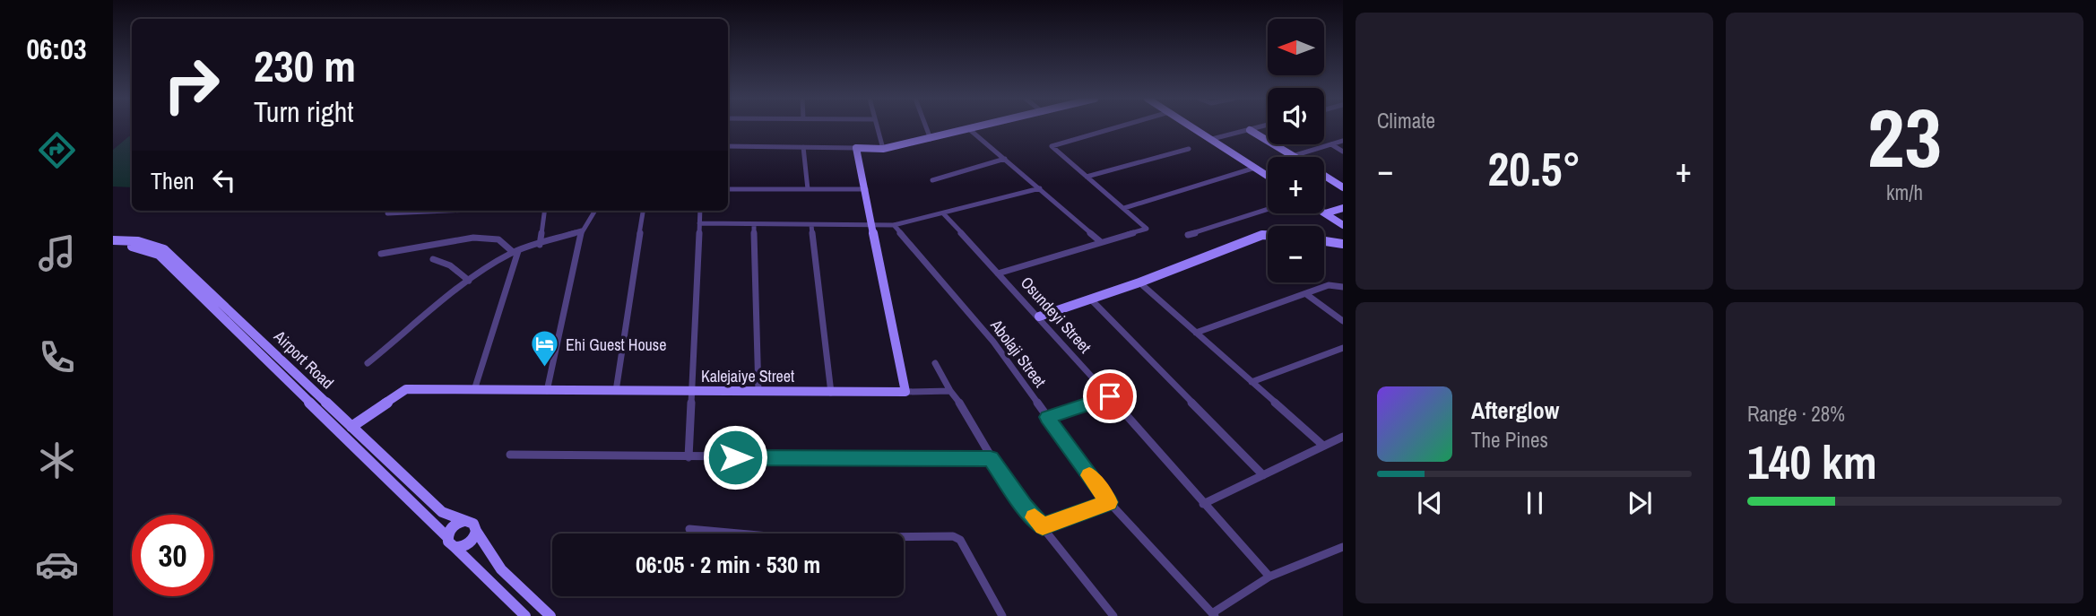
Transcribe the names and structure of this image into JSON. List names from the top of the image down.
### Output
{
  "streets": {
    "street": [
      "Osundeyi Street",
      "Abolaji Street",
      "Airport Road",
      "Kalejaiye Street"
    ]
  },
  "crossings": [
    ["Airport Road", "Kalejaiye Street"]
  ],
  "places": {
    "hotel": ["Ehi Guest House"]
  },
  "north": "left",
  "page": {
    "tabs": "06:03",
    "tile": [
      "Climate",
      ["23", "km/h"],
      ["Range · 28%", "140 km"]
    ],
    "map_buttons": ["+", "−"],
    "turn": ["230 m", "Turn right"],
    "heat": ["−", "20.5°", "+"],
    "then": "Then",
    "song": ["Afterglow", "The Pines"],
    "limit": "30",
    "trip": "06:05 · 2 min · 530 m"
  }
}
